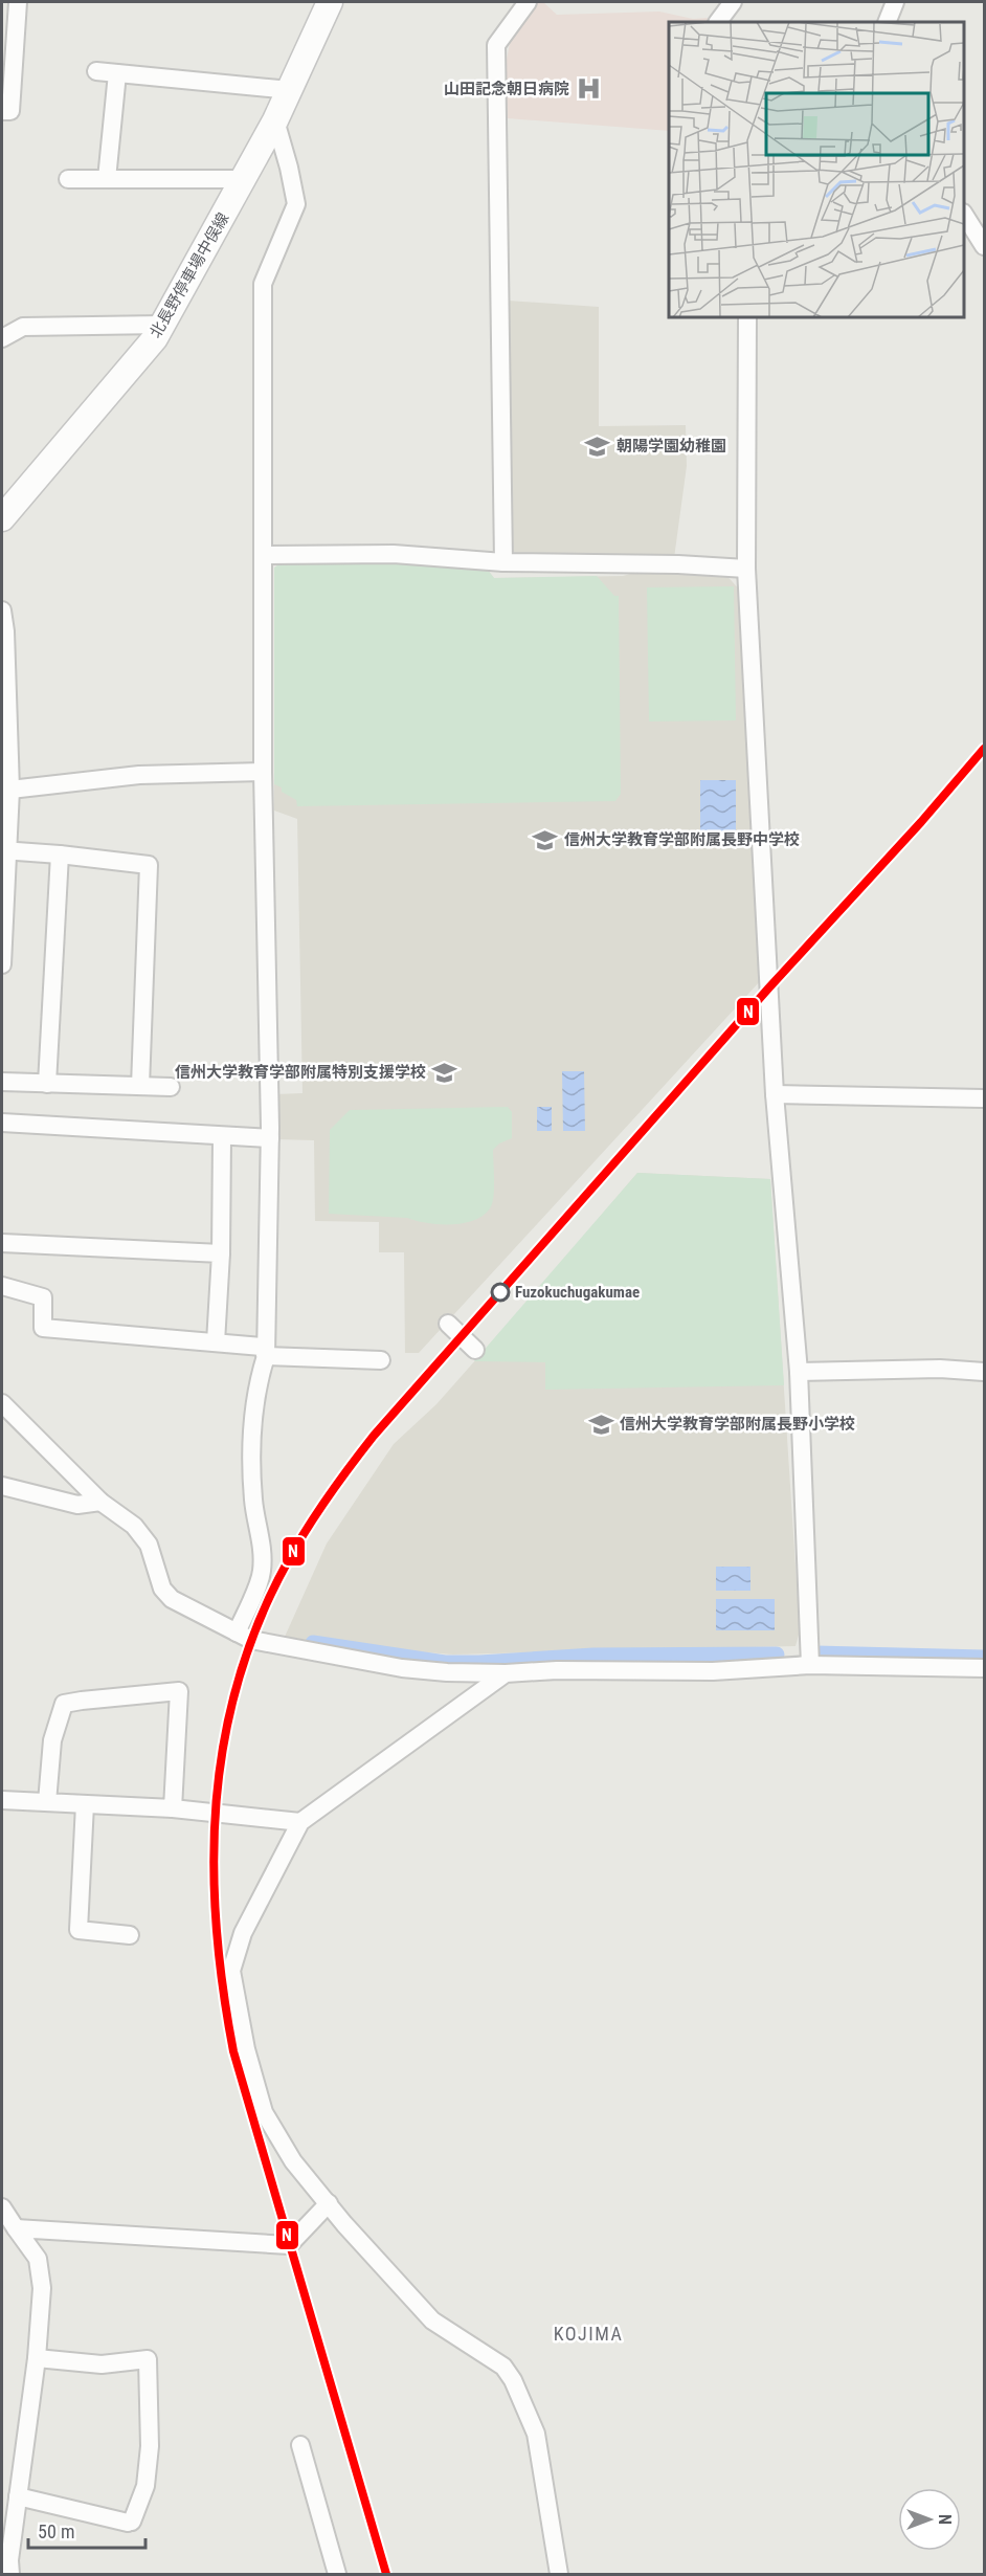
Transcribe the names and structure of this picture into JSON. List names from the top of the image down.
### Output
{
  "streets": {
    "main road": ["北長野停車場中俣線"]
  },
  "districts": ["KOJIMA"],
  "places": {
    "hospital": ["山田記念朝日病院"],
    "school or university": [
      "朝陽学園幼稚園",
      "信州大学教育学部附属長野中学校",
      "信州大学教育学部附属特別支援学校",
      "信州大学教育学部附属長野小学校"
    ],
    "other": ["Fuzokuchugakumae"]
  },
  "lines": ["transit line N"],
  "scale_bar": "50 m",
  "north": "right"
}
